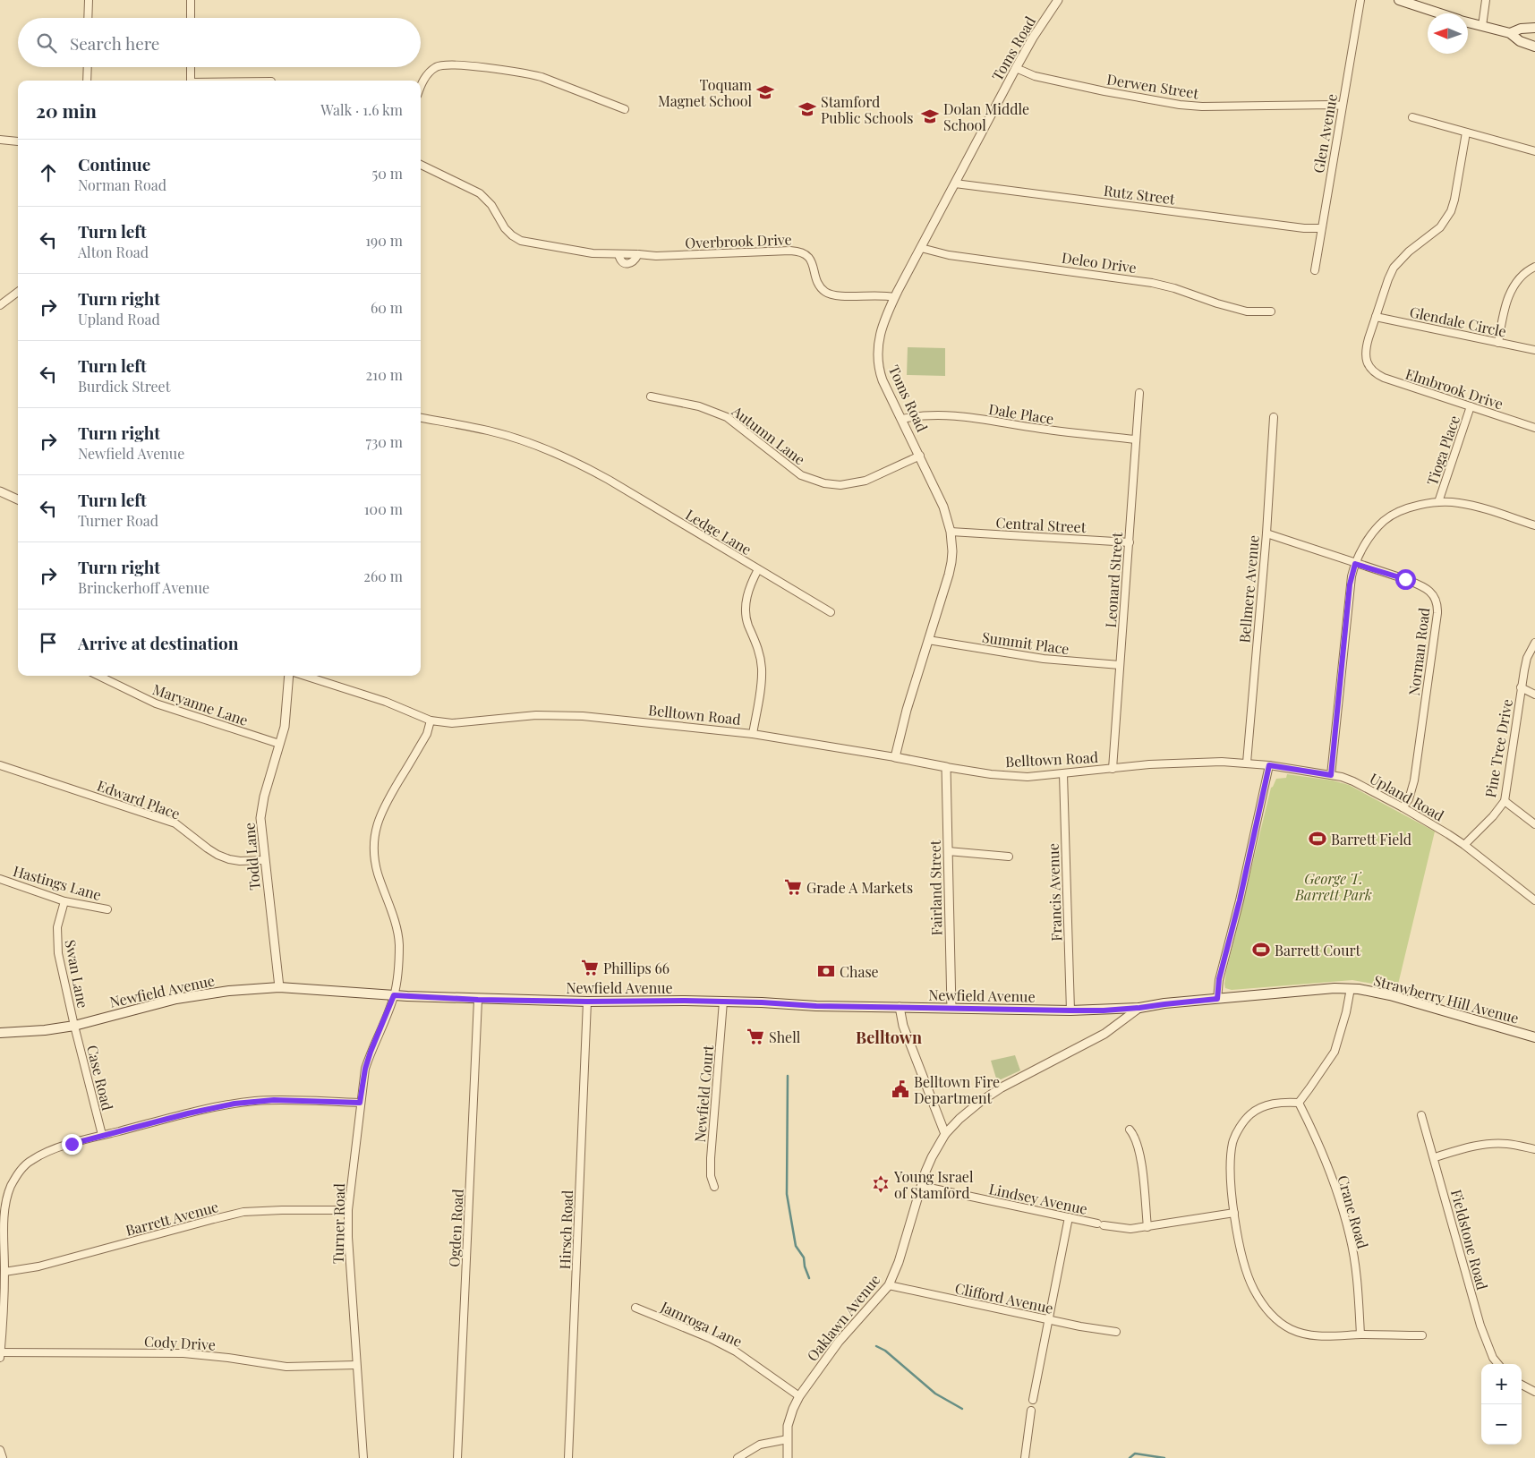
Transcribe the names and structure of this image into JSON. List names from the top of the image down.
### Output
{
  "streets": {
    "main road": ["Newfield Avenue", "Strawberry Hill Avenue"],
    "street": [
      "Toms Road",
      "Derwen Street",
      "Glen Avenue",
      "Rutz Street",
      "Overbrook Drive",
      "Deleo Drive",
      "Glendale Circle",
      "Elmbrook Drive",
      "Dale Place",
      "Autumn Lane",
      "Tioga Place",
      "Central Street",
      "Ledge Lane",
      "Leonard Street",
      "Bellmere Avenue",
      "Summit Place",
      "Norman Road",
      "Maryanne Lane",
      "Belltown Road",
      "Pine Tree Drive",
      "Upland Road",
      "Edward Place",
      "Todd Lane",
      "Hastings Lane",
      "Fairland Street",
      "Francis Avenue",
      "Swan Lane",
      "Case Road",
      "Newfield Court",
      "Lindsey Avenue",
      "Crane Road",
      "Barrett Avenue",
      "Turner Road",
      "Ogden Road",
      "Hirsch Road",
      "Fieldstone Road",
      "Clifford Avenue",
      "Oaklawn Avenue",
      "Jamroga Lane",
      "Cody Drive"
    ]
  },
  "crossings": [
    ["Toms Road", "Derwen Street"],
    ["Toms Road", "Rutz Street"],
    ["Toms Road", "Overbrook Drive"],
    ["Toms Road", "Deleo Drive"],
    ["Toms Road", "Dale Place"],
    ["Toms Road", "Autumn Lane"],
    ["Toms Road", "Central Street"],
    ["Toms Road", "Summit Place"],
    ["Toms Road", "Belltown Road"],
    ["Derwen Street", "Glen Avenue"],
    ["Glen Avenue", "Rutz Street"],
    ["Glendale Circle", "Elmbrook Drive"],
    ["Elmbrook Drive", "Tioga Place"],
    ["Dale Place", "Leonard Street"],
    ["Central Street", "Leonard Street"],
    ["Ledge Lane", "Belltown Road"],
    ["Leonard Street", "Summit Place"],
    ["Leonard Street", "Belltown Road"],
    ["Bellmere Avenue", "Norman Road"],
    ["Bellmere Avenue", "Belltown Road"],
    ["Bellmere Avenue", "Upland Road"],
    ["Norman Road", "Upland Road"],
    ["Maryanne Lane", "Todd Lane"],
    ["Belltown Road", "Upland Road"],
    ["Belltown Road", "Fairland Street"],
    ["Belltown Road", "Francis Avenue"],
    ["Pine Tree Drive", "Upland Road"],
    ["Edward Place", "Todd Lane"],
    ["Todd Lane", "Newfield Avenue"],
    ["Hastings Lane", "Swan Lane"],
    ["Fairland Street", "Newfield Avenue"],
    ["Francis Avenue", "Newfield Avenue"],
    ["Swan Lane", "Newfield Avenue"],
    ["Swan Lane", "Case Road"],
    ["Newfield Avenue", "Strawberry Hill Avenue"],
    ["Newfield Avenue", "Case Road"],
    ["Newfield Avenue", "Newfield Court"],
    ["Newfield Avenue", "Turner Road"],
    ["Newfield Avenue", "Ogden Road"],
    ["Newfield Avenue", "Hirsch Road"],
    ["Newfield Avenue", "Oaklawn Avenue"],
    ["Lindsey Avenue", "Oaklawn Avenue"],
    ["Barrett Avenue", "Turner Road"],
    ["Turner Road", "Cody Drive"],
    ["Clifford Avenue", "Oaklawn Avenue"],
    ["Oaklawn Avenue", "Jamroga Lane"]
  ],
  "districts": ["Belltown"],
  "parks": ["George T. Barrett Park"],
  "places": {
    "school or university": ["Toquam Magnet School", "Stamford Public Schools", "Dolan Middle School"],
    "sports": ["Barrett Field", "Barrett Court"],
    "supermarket": ["Grade A Markets", "Phillips 66", "Shell"],
    "bank": ["Chase"],
    "public building": ["Belltown Fire Department"],
    "synagogue": ["Young Israel of Stamford"]
  },
  "north": "left",
  "page": {
    "search": "Search here",
    "heading": ["20 min", "Walk · 1.6 km"],
    "list": [
      ["Continue", "Norman Road", "50 m"],
      ["Turn left", "Alton Road", "190 m"],
      ["Turn right", "Upland Road", "60 m"],
      ["Turn left", "Burdick Street", "210 m"],
      ["Turn right", "Newfield Avenue", "730 m"],
      ["Turn left", "Turner Road", "100 m"],
      ["Turn right", "Brinckerhoff Avenue", "260 m"],
      "Arrive at destination"
    ],
    "map_buttons": ["+", "−"]
  }
}
